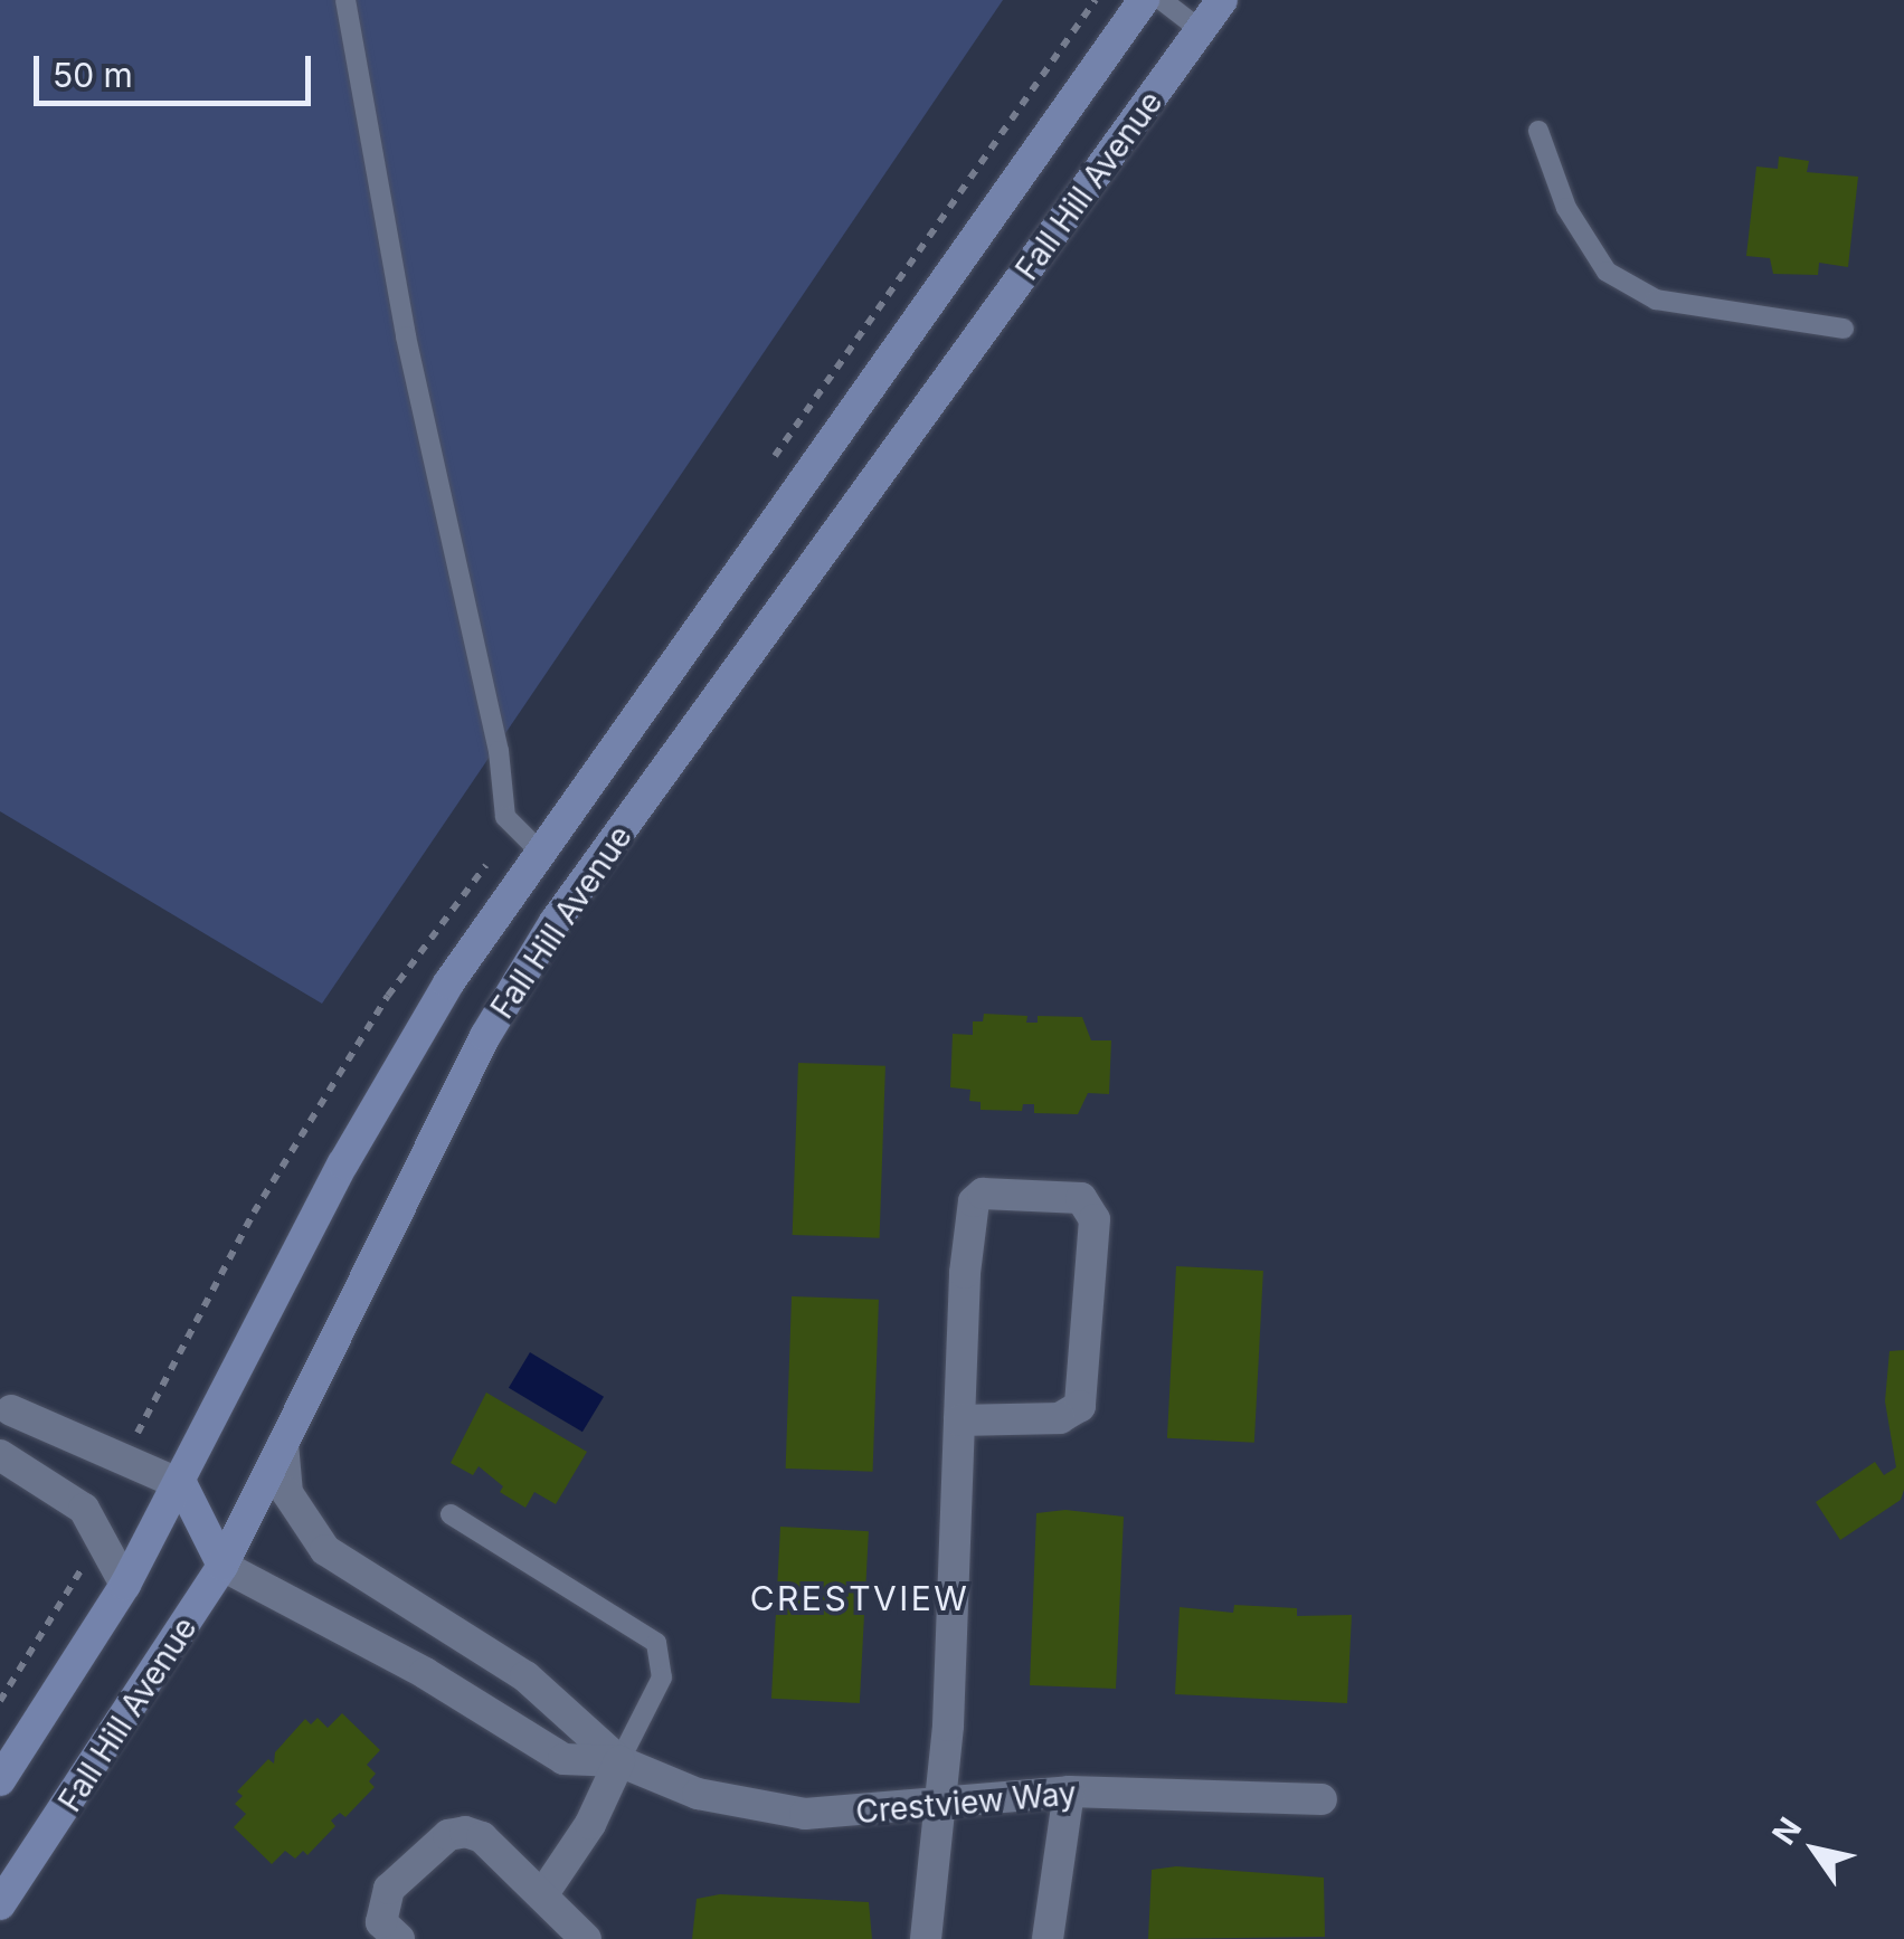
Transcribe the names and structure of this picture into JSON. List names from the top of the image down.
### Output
{
  "streets": {
    "main road": ["Fall Hill Avenue"],
    "street": ["Crestview Way"]
  },
  "crossings": [
    ["Fall Hill Avenue", "Crestview Way"]
  ],
  "districts": ["CRESTVIEW"],
  "scale_bar": "50 m",
  "north": "top left"
}
